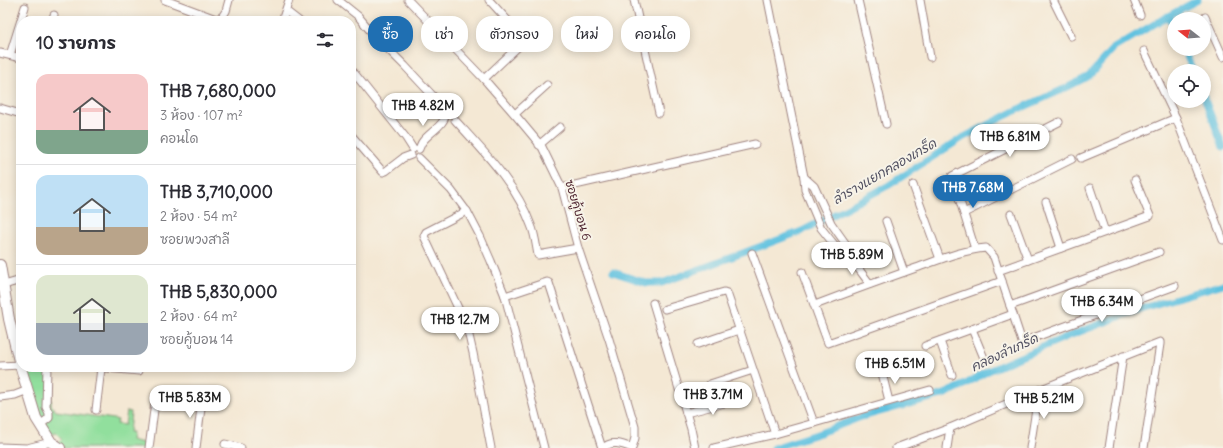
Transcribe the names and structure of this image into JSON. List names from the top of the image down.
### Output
{
  "streets": {
    "street": ["ซอยคู้บอน 6"]
  },
  "water": ["ลำรางแยกคลองเกร็ด", "คลองลำเกร็ด"],
  "north": "left",
  "page": {
    "chip": [
      "ซื้อ",
      "เช่า",
      "ตัวกรอง",
      "ใหม่",
      "คอนโด"
    ],
    "heading": "10 รายการ",
    "list": [
      {
        "name": "THB 7,680,000",
        "note": "3 ห้อง · 107 m² · คอนโด"
      },
      {
        "name": "THB 3,710,000",
        "note": "2 ห้อง · 54 m² · ซอยพวงสาลี"
      },
      {
        "name": "THB 5,830,000",
        "note": "2 ห้อง · 64 m² · ซอยคู้บอน 14"
      }
    ],
    "price": [
      "THB 4.82M",
      "THB 6.81M",
      "THB 7.68M",
      "THB 5.89M",
      "THB 6.34M",
      "THB 12.7M",
      "THB 6.51M",
      "THB 3.71M",
      "THB 5.83M",
      "THB 5.21M"
    ]
  }
}
